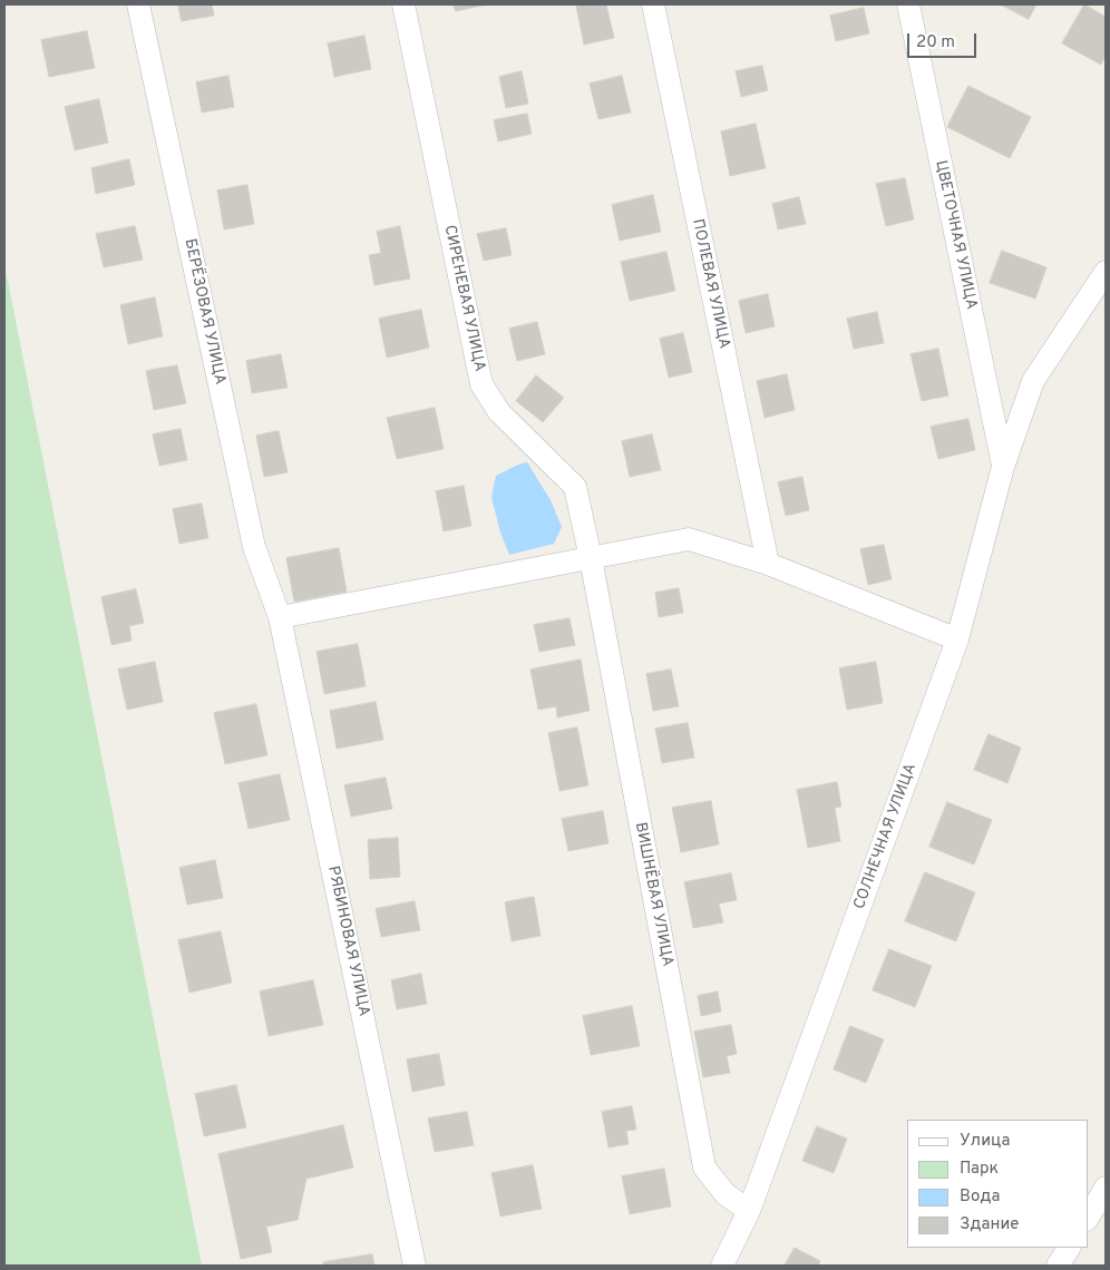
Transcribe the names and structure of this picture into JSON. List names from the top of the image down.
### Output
{
  "streets": {
    "street": [
      "ЦВЕТОЧНАЯ УЛИЦА",
      "ПОЛЕВАЯ УЛИЦА",
      "СИРЕНЕВАЯ УЛИЦА",
      "БЕРЁЗОВАЯ УЛИЦА",
      "СОЛНЕЧНАЯ УЛИЦА",
      "ВИШНЁВАЯ УЛИЦА",
      "РЯБИНОВАЯ УЛИЦА"
    ]
  },
  "crossings": [
    ["ЦВЕТОЧНАЯ УЛИЦА", "СОЛНЕЧНАЯ УЛИЦА"],
    ["СИРЕНЕВАЯ УЛИЦА", "ВИШНЁВАЯ УЛИЦА"],
    ["БЕРЁЗОВАЯ УЛИЦА", "РЯБИНОВАЯ УЛИЦА"],
    ["СОЛНЕЧНАЯ УЛИЦА", "ВИШНЁВАЯ УЛИЦА"]
  ],
  "legend": [
    "Улица",
    "Парк",
    "Вода",
    "Здание"
  ],
  "scale_bar": "20 m"
}
